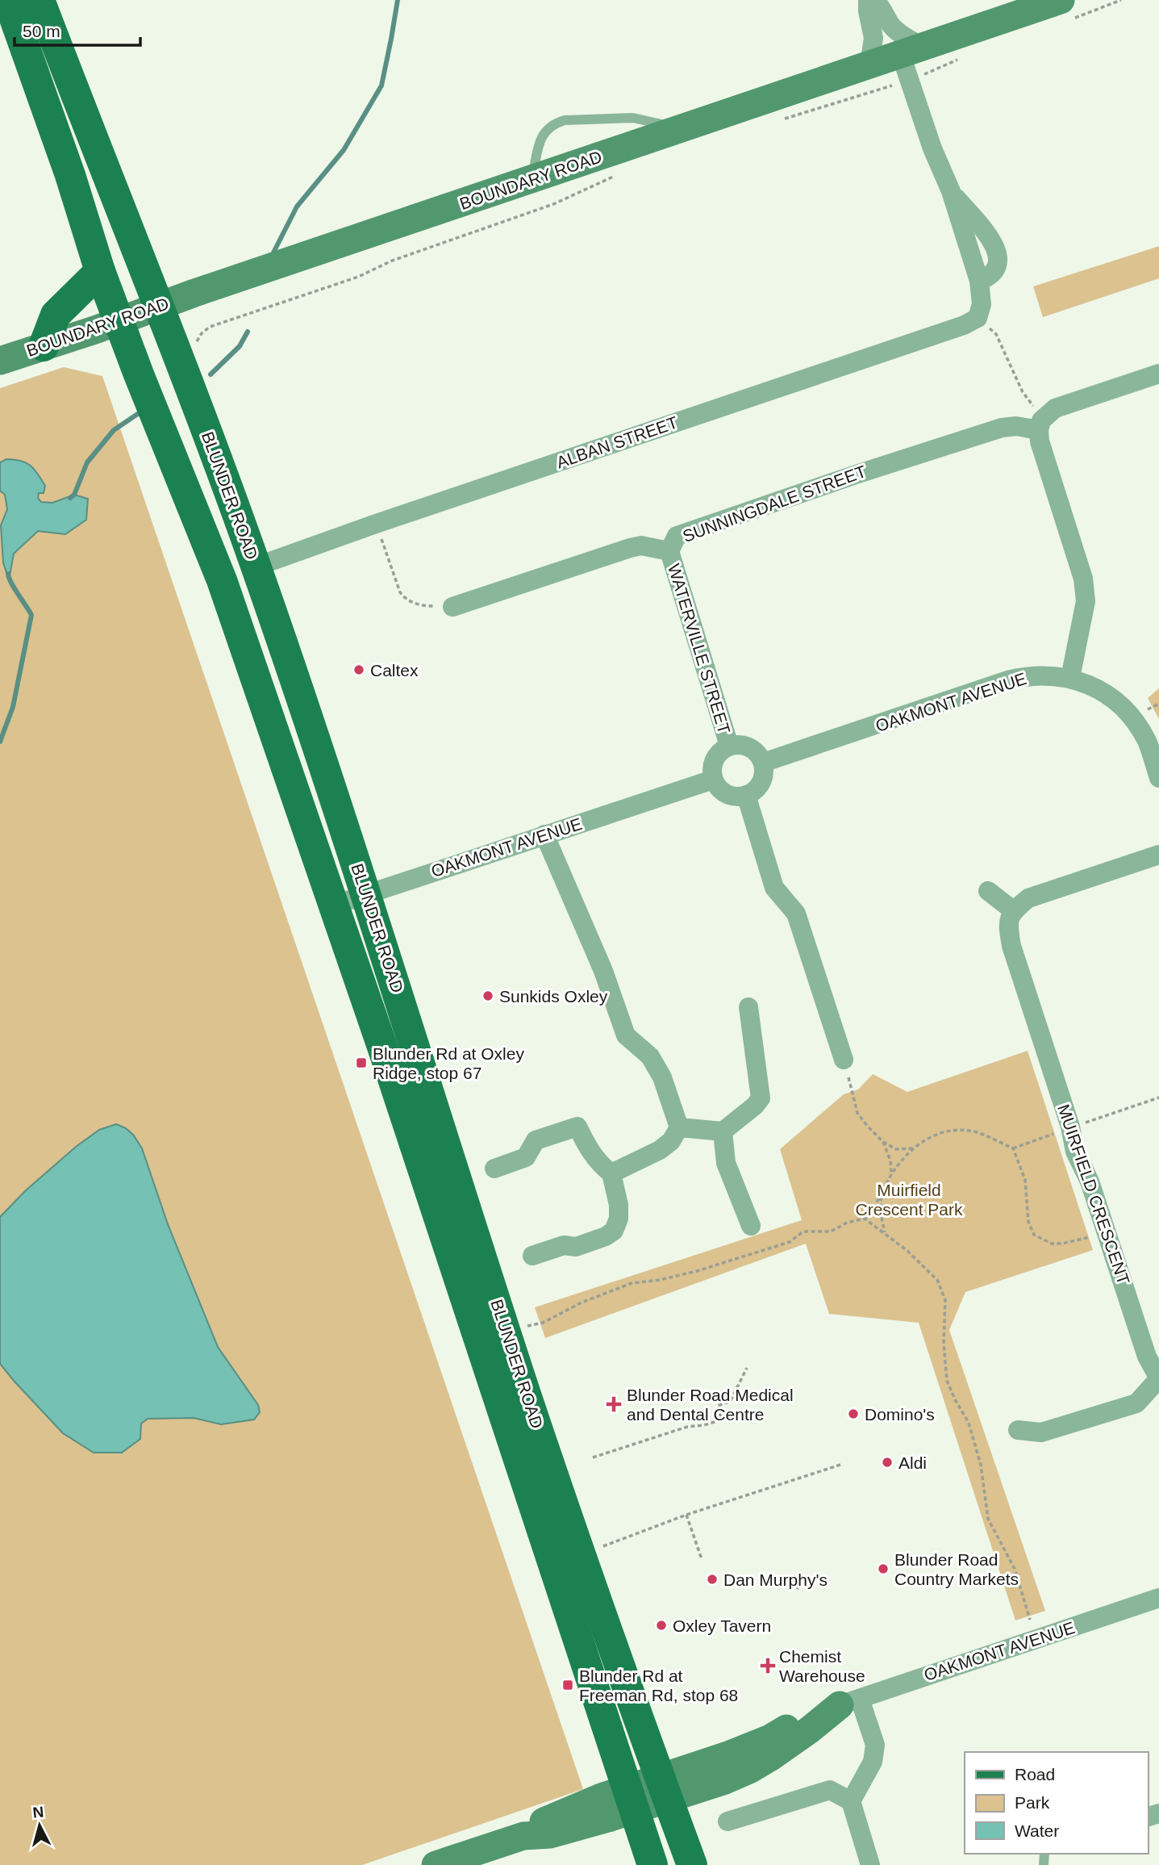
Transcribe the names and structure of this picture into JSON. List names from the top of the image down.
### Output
{
  "streets": {
    "main road": ["BOUNDARY ROAD", "BLUNDER ROAD", "OAKMONT AVENUE"],
    "street": [
      "ALBAN STREET",
      "SUNNINGDALE STREET",
      "WATERVILLE STREET",
      "MUIRFIELD CRESCENT"
    ]
  },
  "crossings": [
    ["BOUNDARY ROAD", "BLUNDER ROAD"],
    ["ALBAN STREET", "BLUNDER ROAD"],
    ["BLUNDER ROAD", "OAKMONT AVENUE"],
    ["SUNNINGDALE STREET", "WATERVILLE STREET"],
    ["WATERVILLE STREET", "OAKMONT AVENUE"]
  ],
  "parks": ["Muirfield Crescent Park"],
  "places": {
    "other": [
      "Caltex",
      "Sunkids Oxley",
      "Domino's",
      "Aldi",
      "Blunder Road Country Markets",
      "Dan Murphy's",
      "Oxley Tavern"
    ],
    "transit": ["Blunder Rd at Oxley Ridge, stop 67", "Blunder Rd at Freeman Rd, stop 68"],
    "health": ["Blunder Road Medical and Dental Centre", "Chemist Warehouse"]
  },
  "legend": ["Road", "Park", "Water"],
  "scale_bar": "50 m",
  "north": "top"
}
